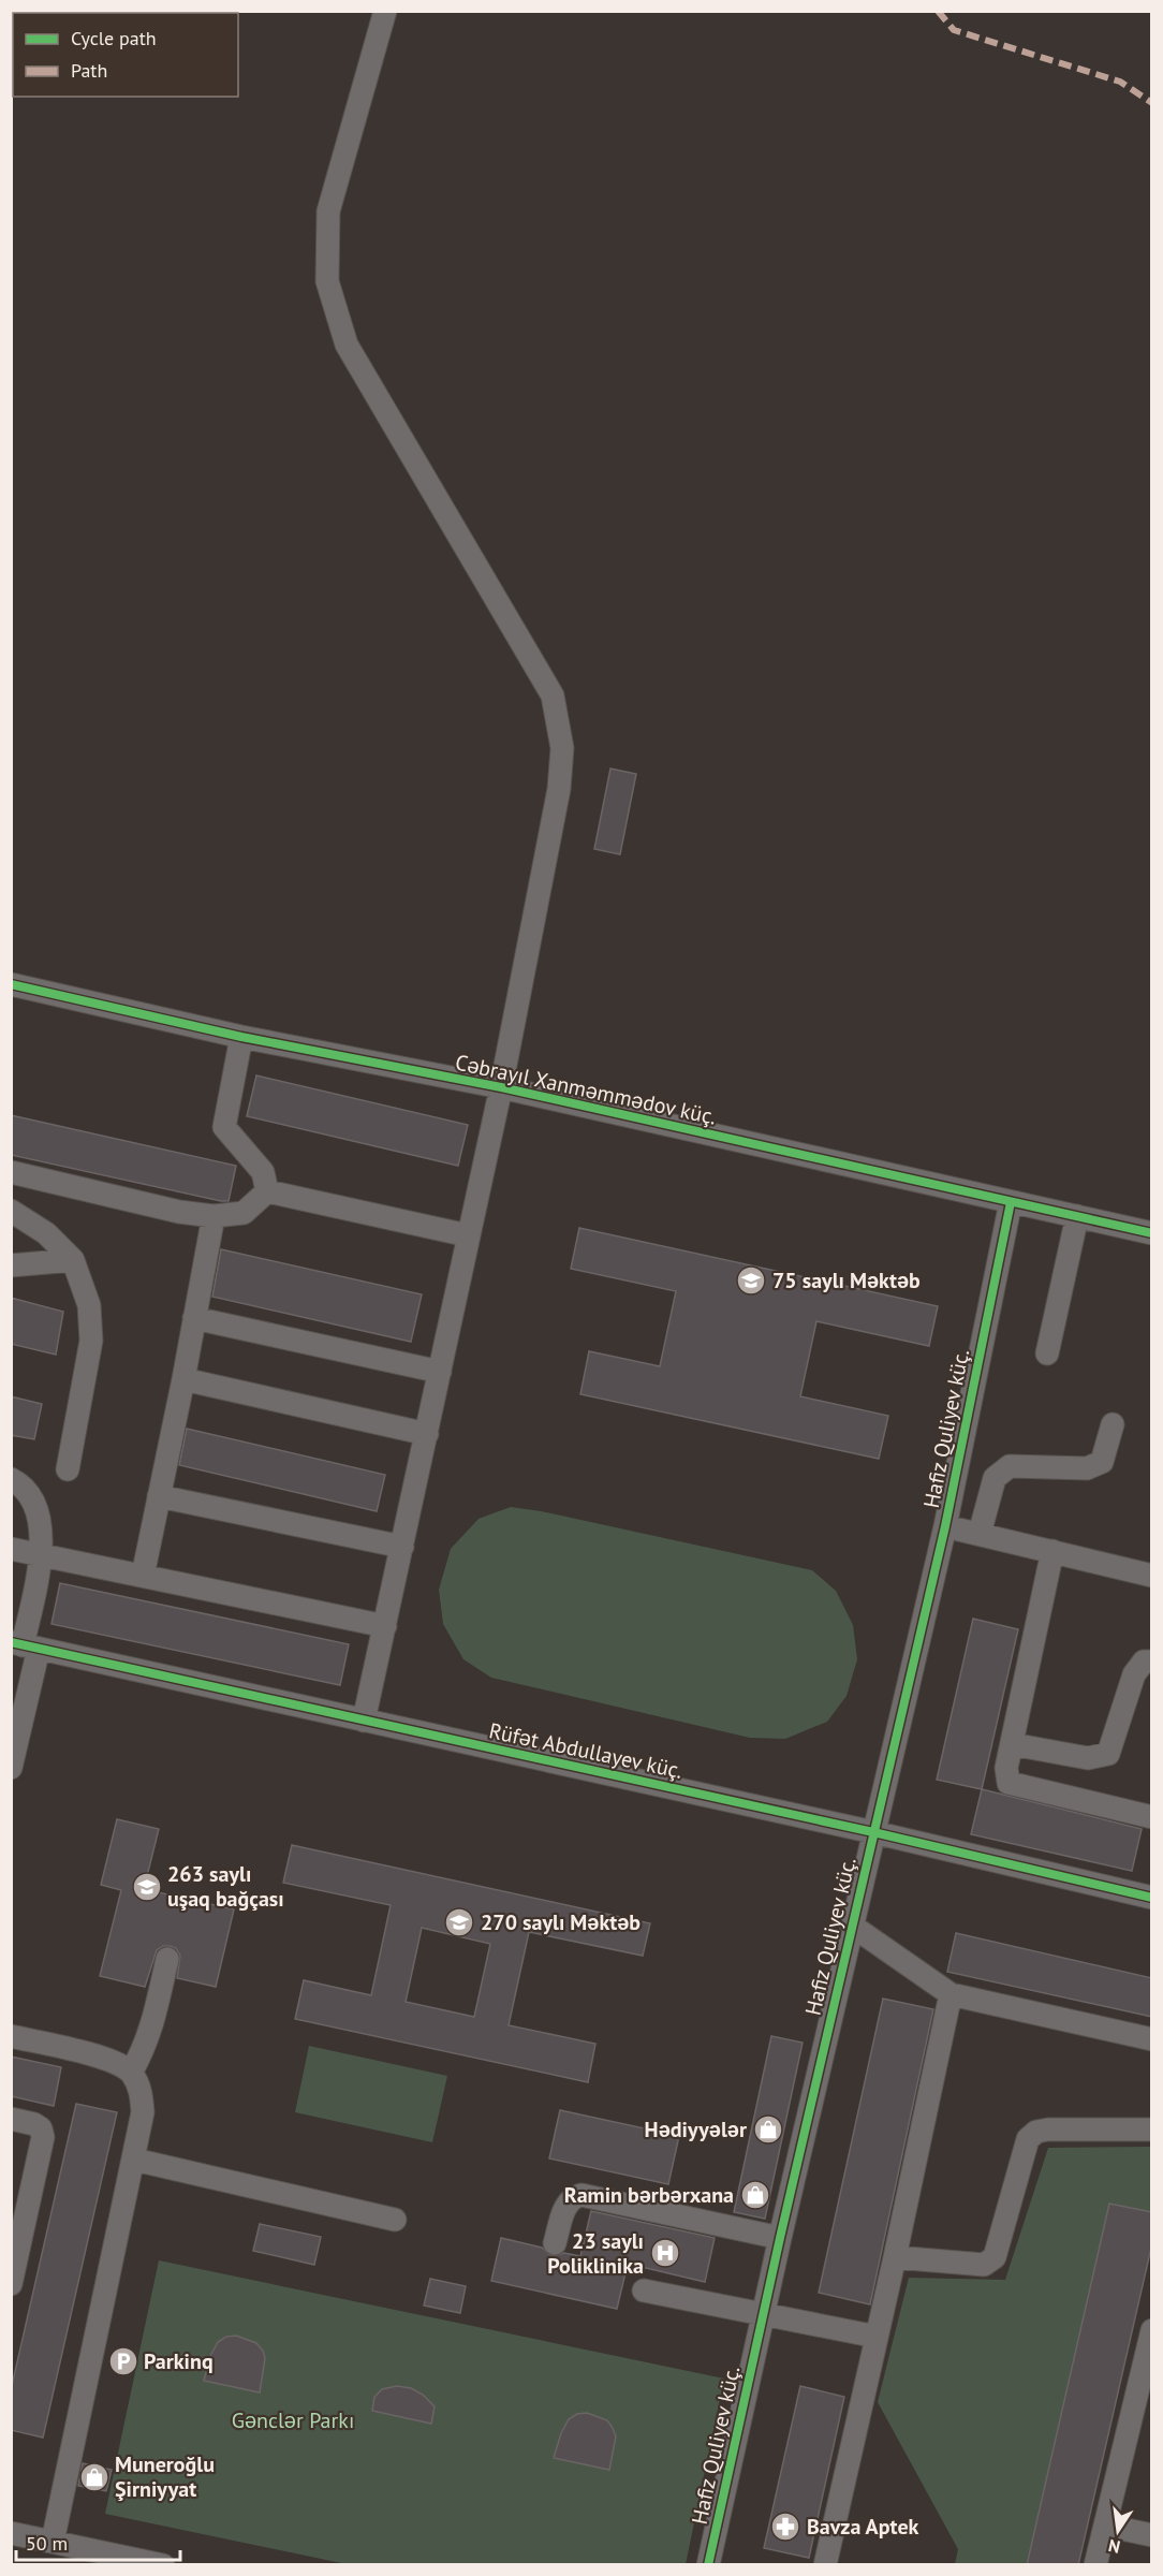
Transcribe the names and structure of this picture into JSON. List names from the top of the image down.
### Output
{
  "streets": {
    "street": ["Cəbrayıl Xanməmmədov küç.", "Hafiz Quliyev küç.", "Rüfət Abdullayev küç."]
  },
  "crossings": [
    ["Cəbrayıl Xanməmmədov küç.", "Hafiz Quliyev küç."],
    ["Hafiz Quliyev küç.", "Rüfət Abdullayev küç."]
  ],
  "parks": ["Gənclər Parkı"],
  "places": {
    "school or university": ["75 saylı Məktəb", "263 saylı uşaq bağçası", "270 saylı Məktəb"],
    "shop": ["Hədiyyələr", "Ramin bərbərxana", "Muneroğlu Şirniyyat"],
    "hospital": ["23 saylı Poliklinika"],
    "parking": ["Parkinq"],
    "pharmacy": ["Bavza Aptek"]
  },
  "legend": ["Cycle path", "Path"],
  "scale_bar": "50 m",
  "north": "bottom"
}
